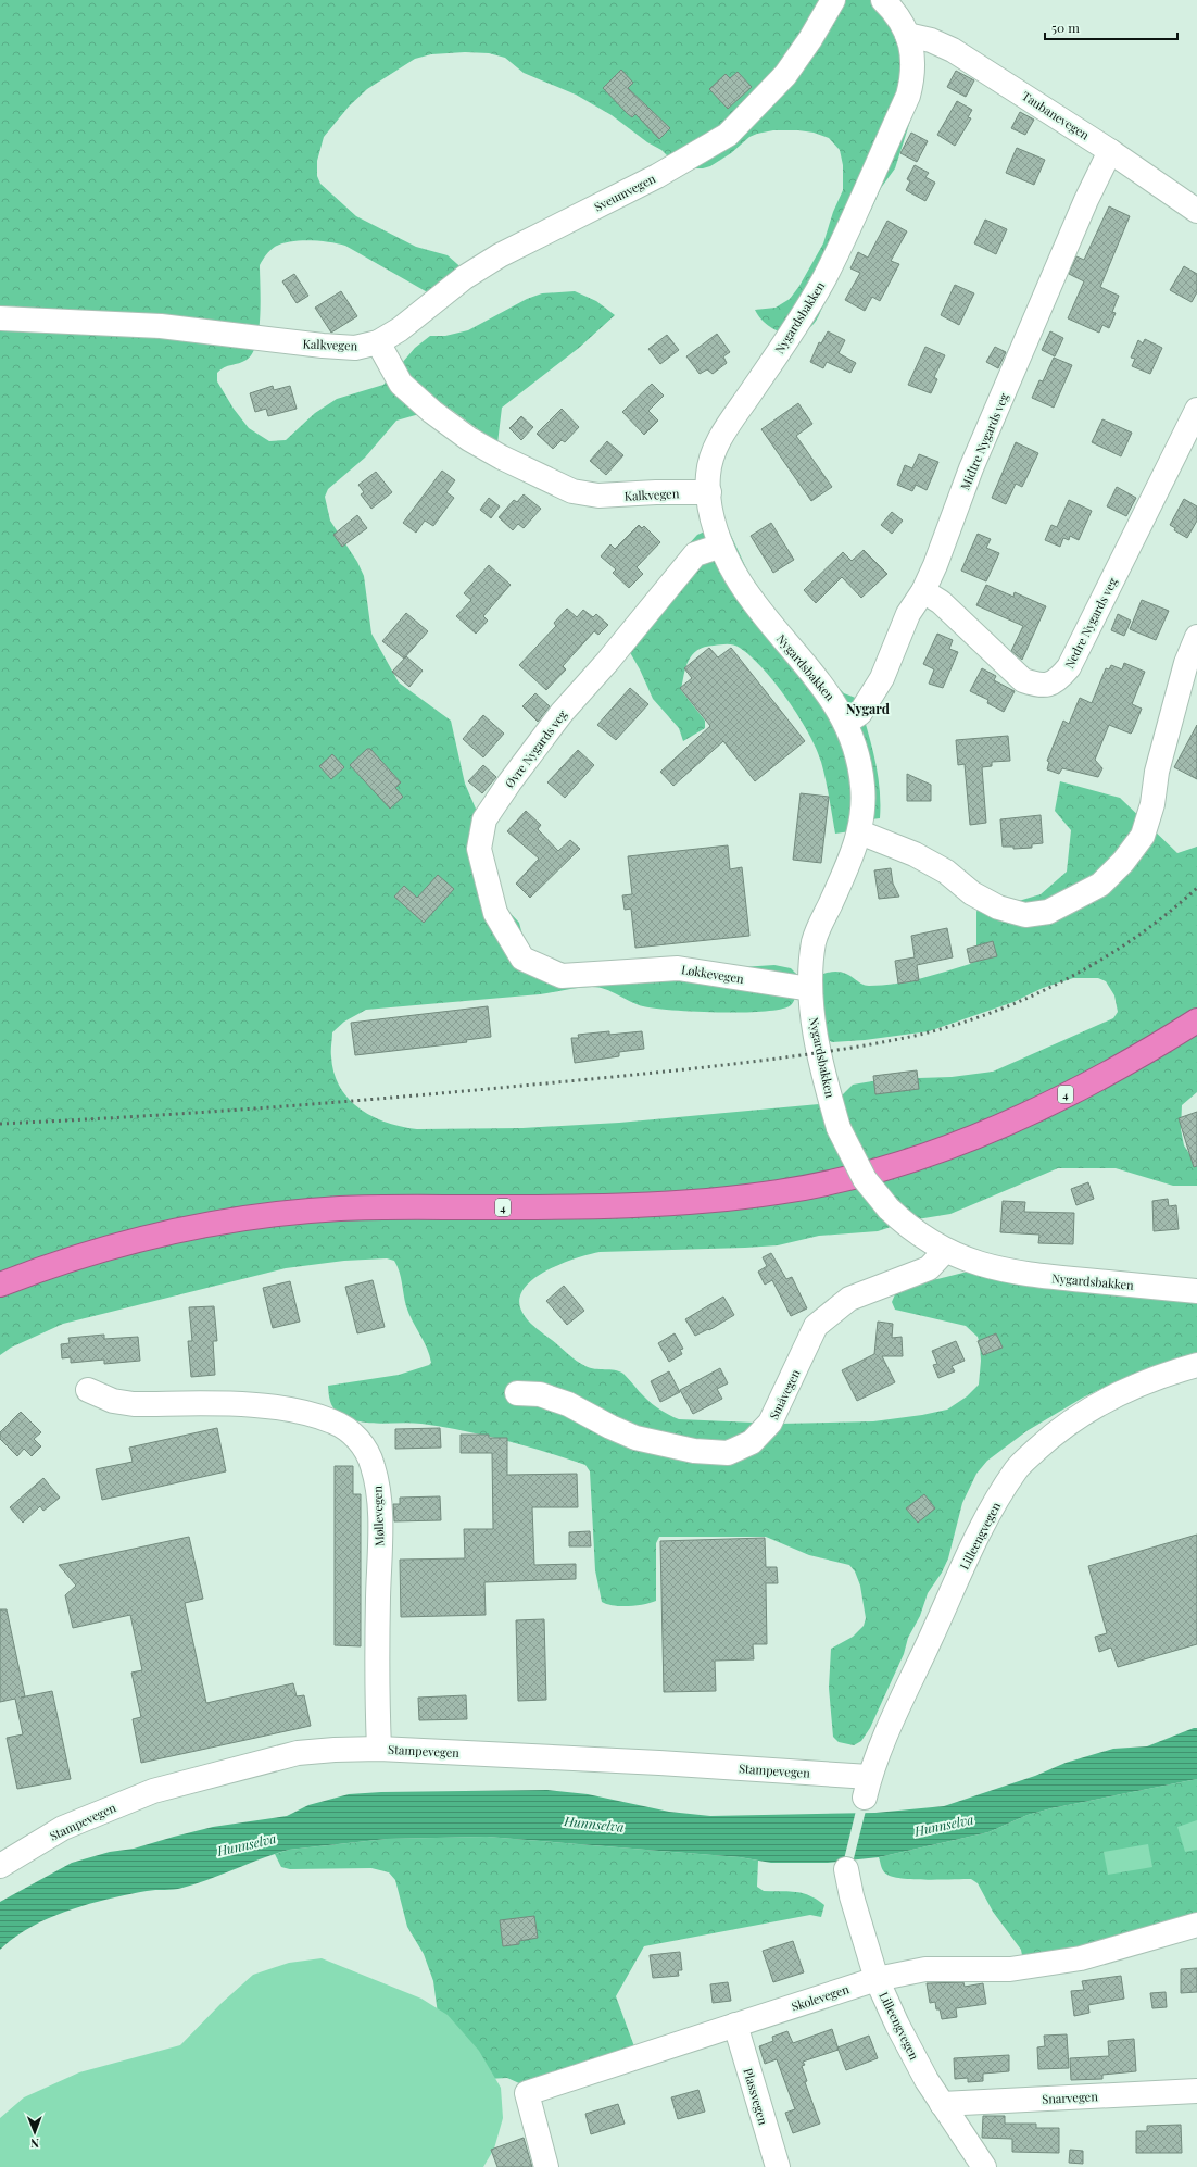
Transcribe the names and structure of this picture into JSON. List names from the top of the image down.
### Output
{
  "streets": {
    "highway": ["4"],
    "street": [
      "Taubanevegen",
      "Sveumvegen",
      "Nygardsbakken",
      "Kalkvegen",
      "Midtre Nygards veg",
      "Nedre Nygards veg",
      "Øvre Nygards veg",
      "Løkkevegen",
      "Småvegen",
      "Møllevegen",
      "Lilleengvegen",
      "Stampevegen",
      "Skolevegen",
      "Plassvegen",
      "Snarvegen"
    ]
  },
  "crossings": [
    ["Taubanevegen", "Nygardsbakken"],
    ["Taubanevegen", "Midtre Nygards veg"],
    ["Sveumvegen", "Kalkvegen"],
    ["Nygardsbakken", "Kalkvegen"],
    ["Nygardsbakken", "Midtre Nygards veg"],
    ["Nygardsbakken", "Øvre Nygards veg"],
    ["Nygardsbakken", "Løkkevegen"],
    ["Nygardsbakken", "Småvegen"],
    ["Midtre Nygards veg", "Nedre Nygards veg"],
    ["Øvre Nygards veg", "Løkkevegen"],
    ["Møllevegen", "Stampevegen"],
    ["Lilleengvegen", "Stampevegen"],
    ["Lilleengvegen", "Skolevegen"],
    ["Lilleengvegen", "Snarvegen"],
    ["Skolevegen", "Plassvegen"]
  ],
  "districts": ["Nygard"],
  "water": ["Hunnselva"],
  "scale_bar": "50 m",
  "north": "bottom"
}
